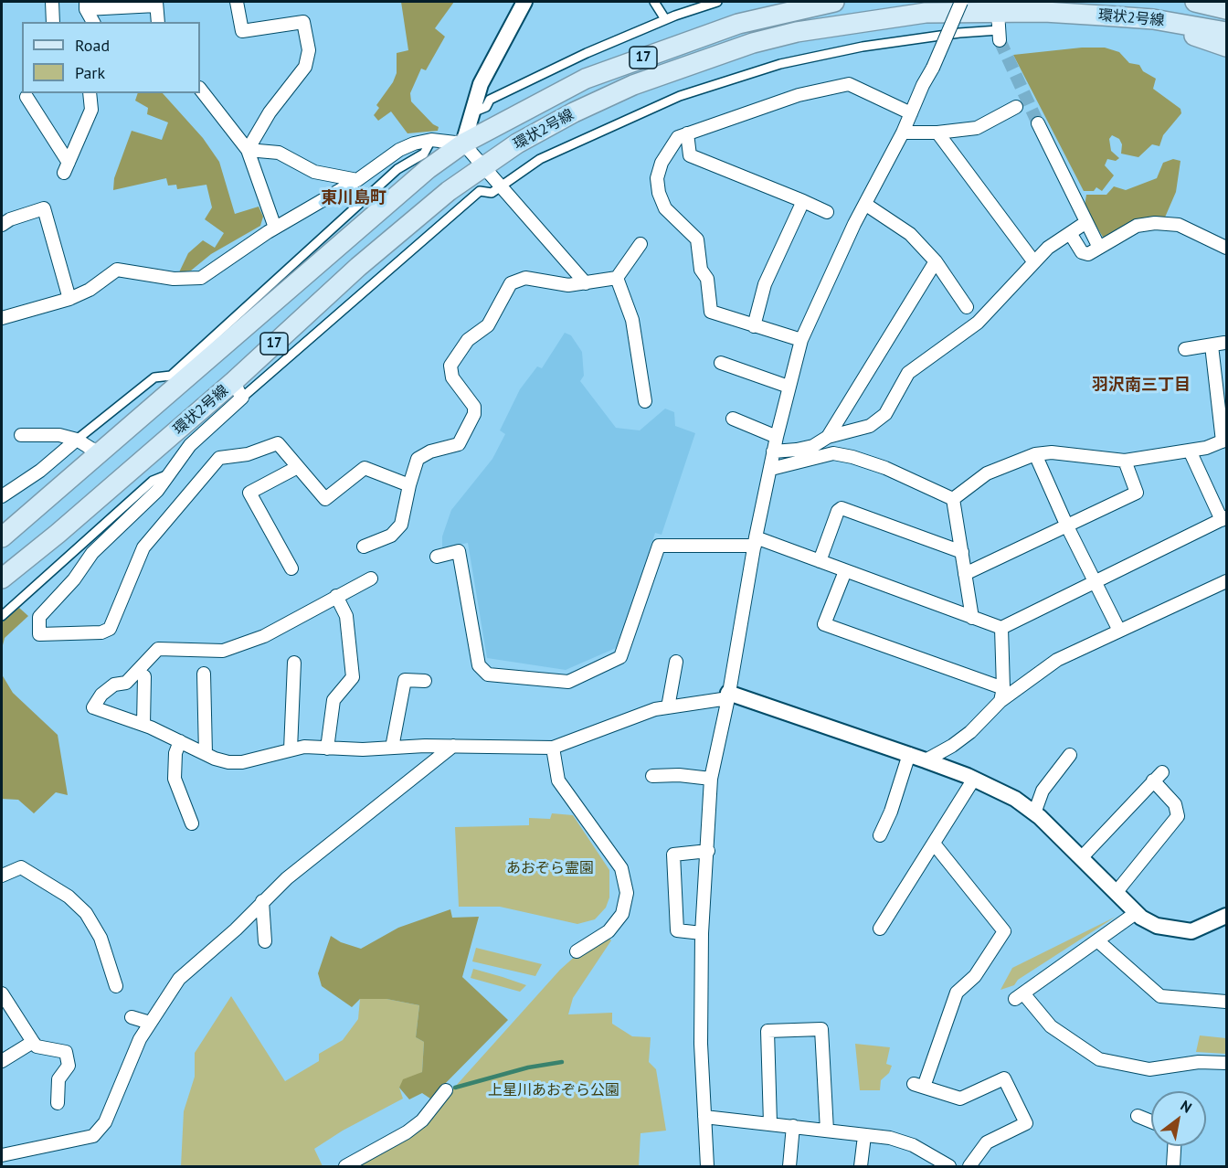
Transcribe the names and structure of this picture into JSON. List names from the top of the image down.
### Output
{
  "streets": {
    "main road": ["環状2号線", "17"]
  },
  "districts": ["東川島町", "羽沢南三丁目"],
  "parks": ["あおぞら霊園", "上星川あおぞら公園"],
  "legend": ["Road", "Park"],
  "north": "top right"
}
